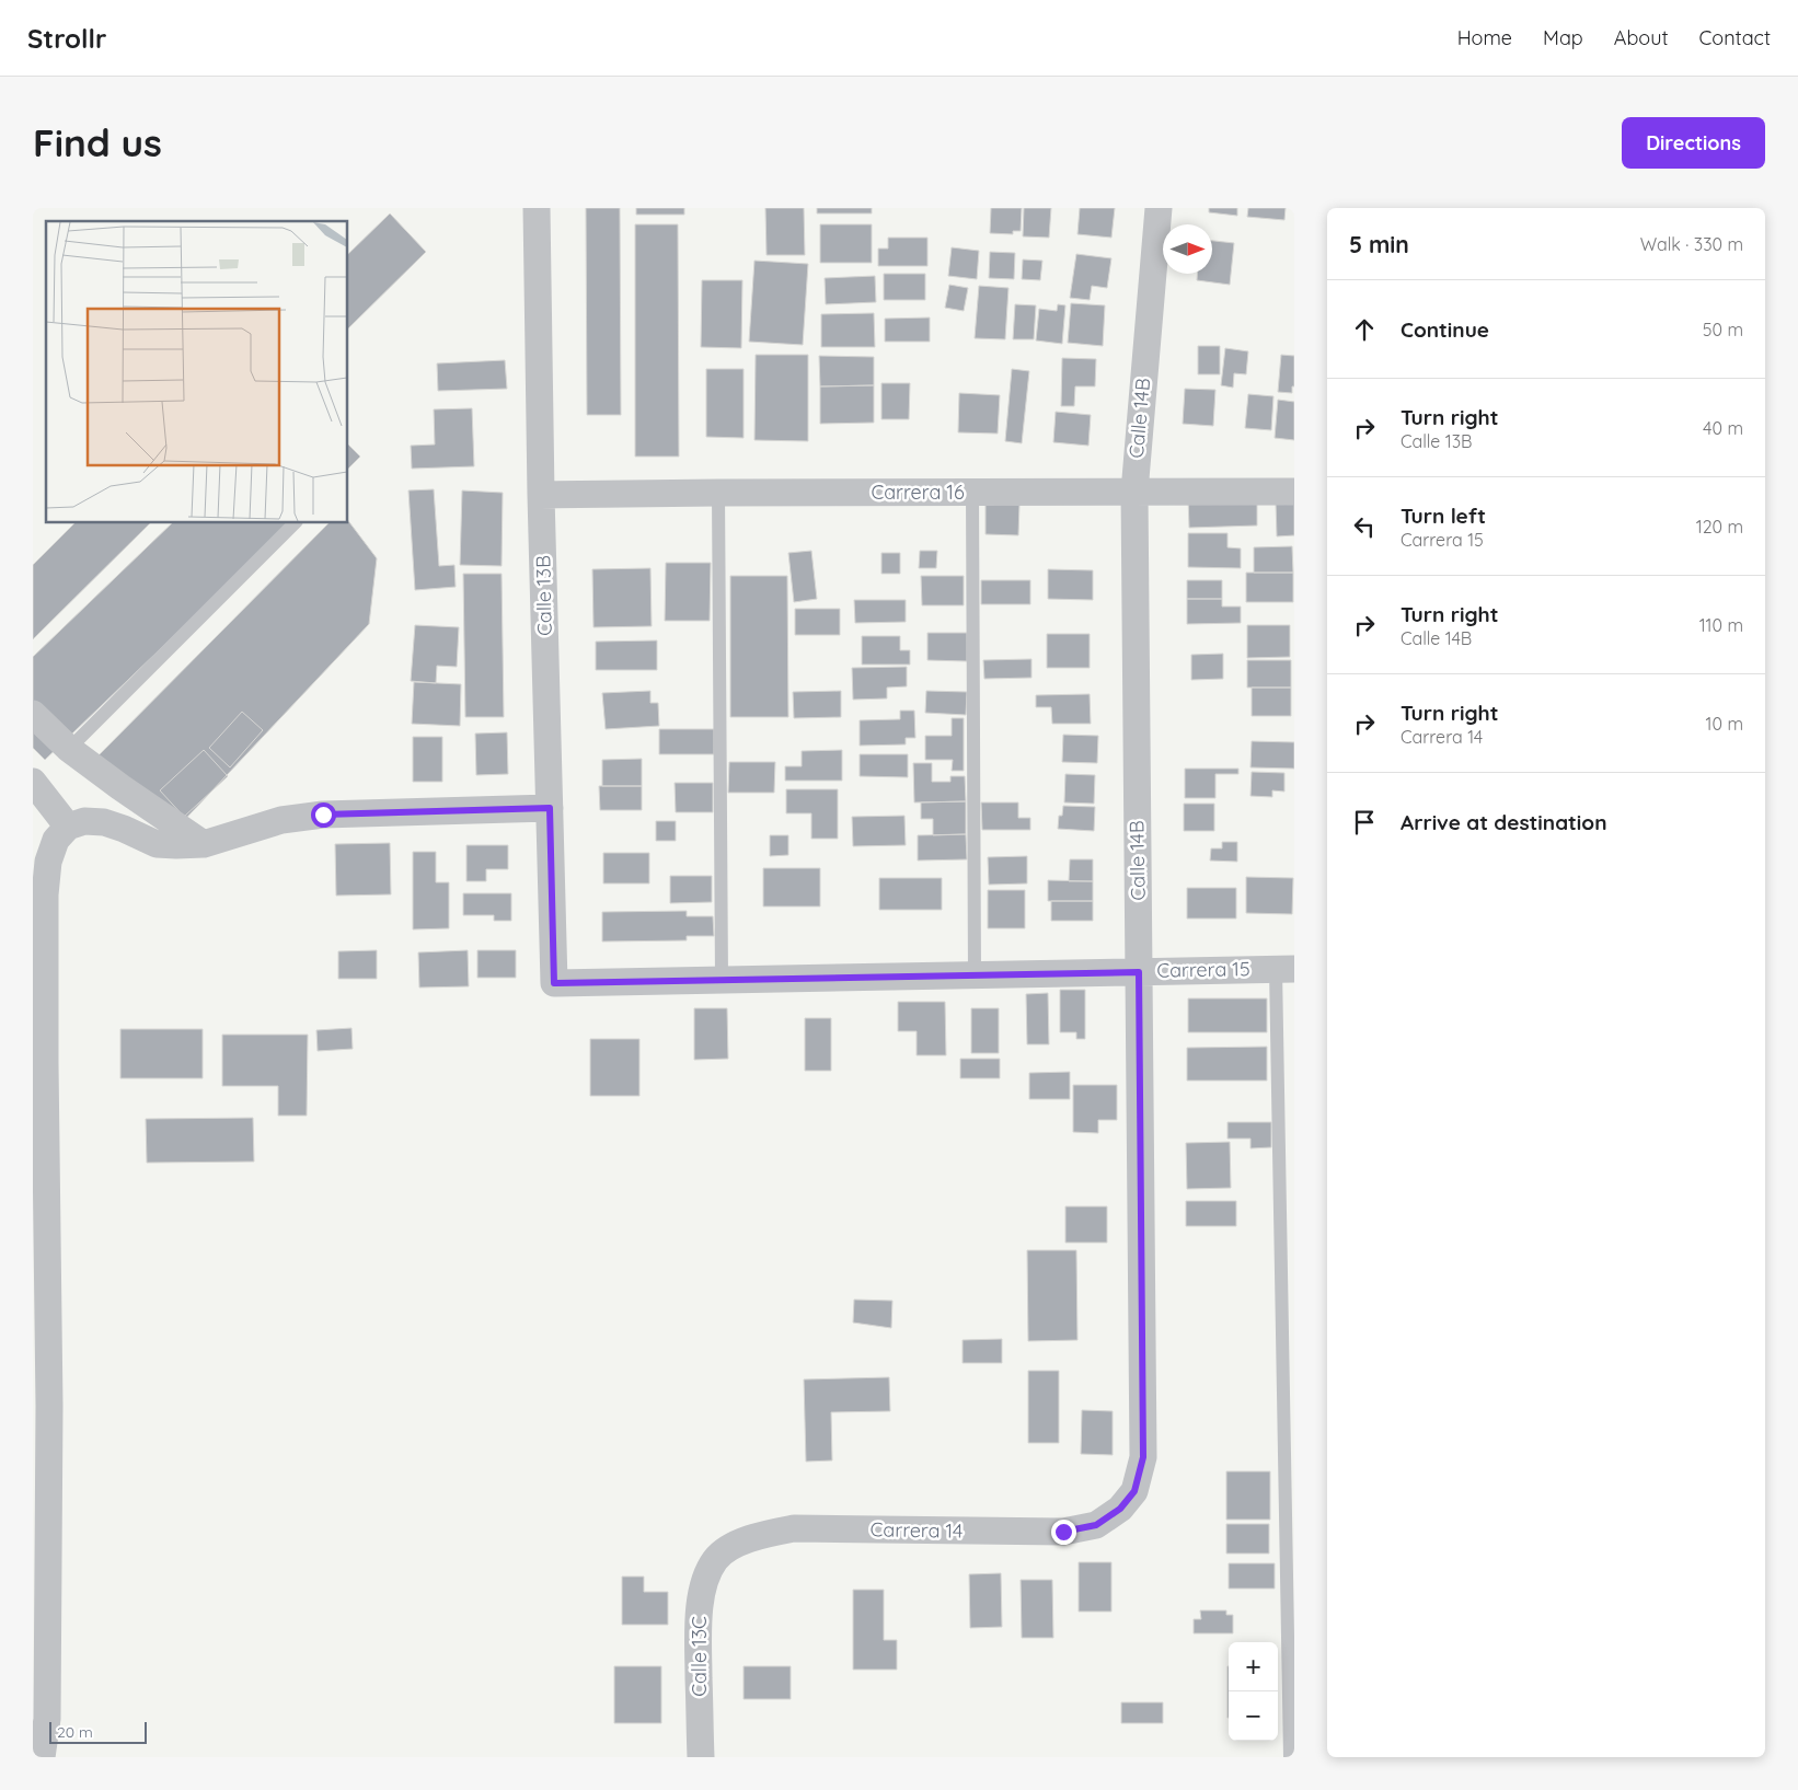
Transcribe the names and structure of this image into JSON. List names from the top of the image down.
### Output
{
  "streets": {
    "street": [
      "Calle 14B",
      "Carrera 16",
      "Calle 13B",
      "Carrera 15",
      "Carrera 14",
      "Calle 13C"
    ]
  },
  "crossings": [
    ["Calle 14B", "Carrera 16"],
    ["Calle 14B", "Carrera 15"],
    ["Calle 14B", "Carrera 14"],
    ["Carrera 16", "Calle 13B"],
    ["Calle 13B", "Carrera 15"],
    ["Carrera 14", "Calle 13C"]
  ],
  "scale_bar": "20 m",
  "north": "right",
  "page": {
    "header": "Strollr",
    "nav": [
      "Home",
      "Map",
      "About",
      "Contact"
    ],
    "buttons": "Directions",
    "title": "Find us",
    "heading": ["5 min", "Walk · 330 m"],
    "list": [
      ["Continue", "50 m"],
      ["Turn right", "Calle 13B", "40 m"],
      ["Turn left", "Carrera 15", "120 m"],
      ["Turn right", "Calle 14B", "110 m"],
      ["Turn right", "Carrera 14", "10 m"],
      "Arrive at destination"
    ],
    "map_buttons": ["+", "−"],
    "scale": "20 m"
  }
}
